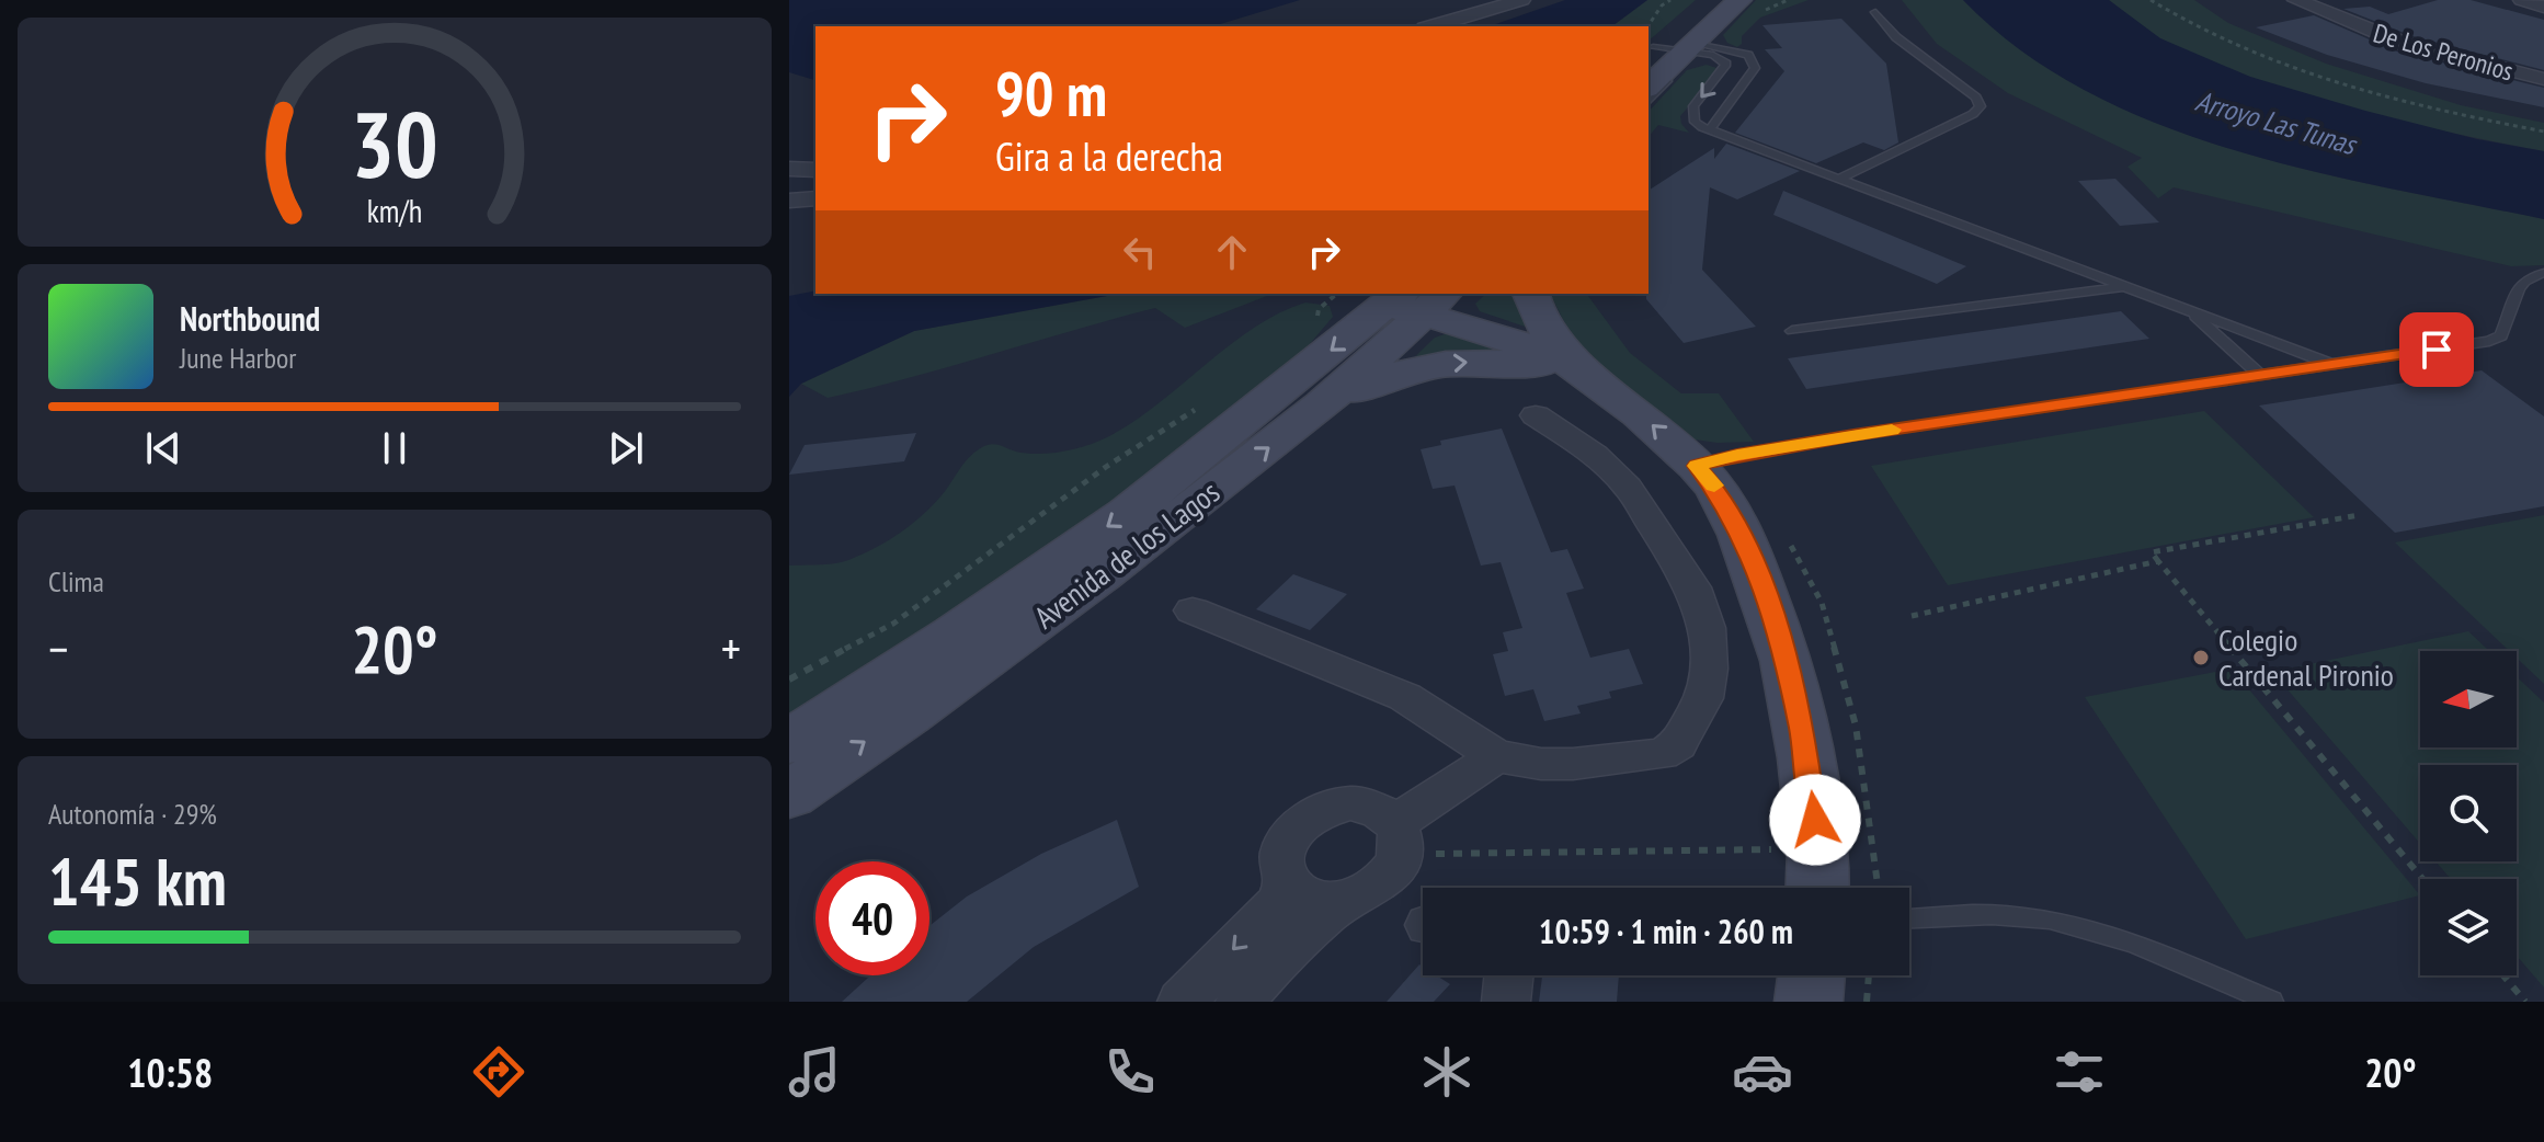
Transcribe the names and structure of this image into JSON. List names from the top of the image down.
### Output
{
  "streets": {
    "street": ["De Los Peronios", "Avenida de los Lagos"]
  },
  "water": ["Arroyo Las Tunas"],
  "places": ["Colegio Cardenal Pironio"],
  "north": "left",
  "page": {
    "turn": ["90 m", "Gira a la derecha"],
    "song": ["Northbound", "June Harbor"],
    "tile": [
      "Clima",
      ["Autonomía · 29%", "145 km"]
    ],
    "heat": ["−", "20°", "+"],
    "limit": "40",
    "trip": "10:59 · 1 min · 260 m",
    "tabs": ["10:58", "20°"],
    "gauge": ["30", "km/h"]
  }
}
